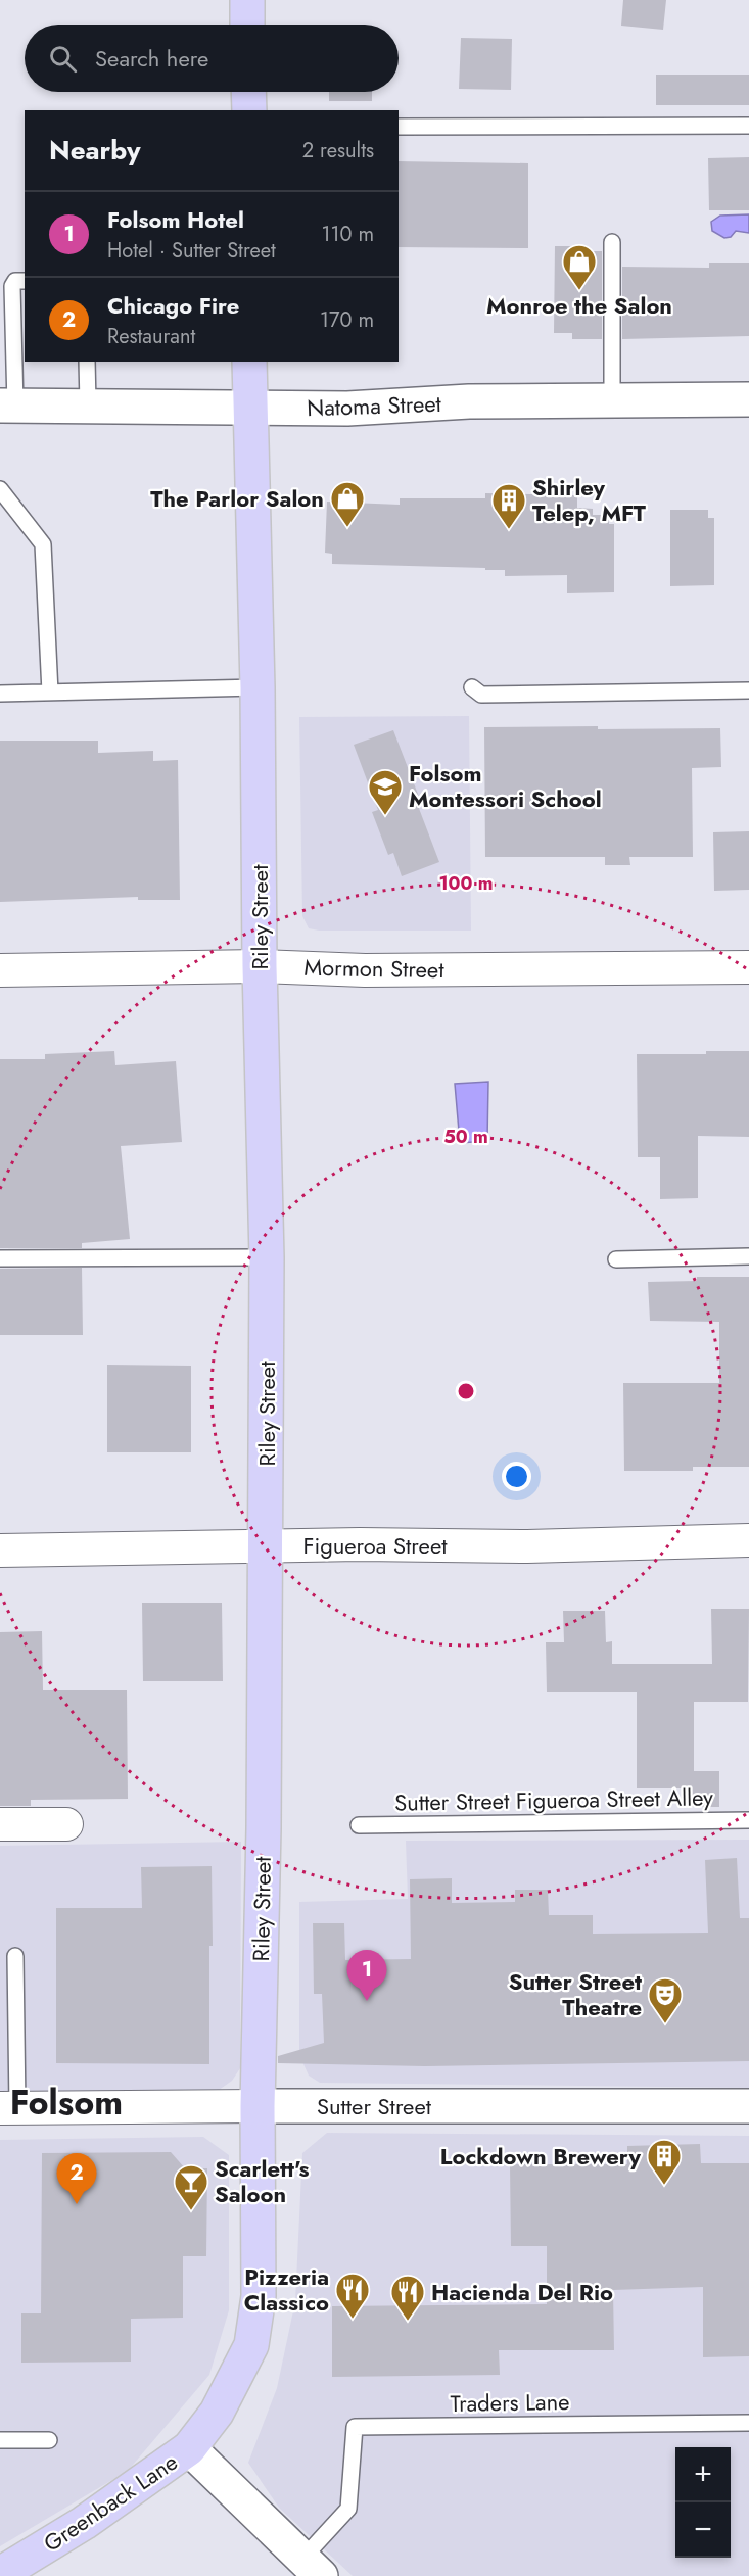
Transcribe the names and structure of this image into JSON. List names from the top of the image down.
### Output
{
  "streets": {
    "main road": ["Riley Street", "Greenback Lane"],
    "street": [
      "Natoma Street",
      "Mormon Street",
      "Figueroa Street",
      "Sutter Street"
    ],
    "lane": ["Sutter Street Figueroa Street Alley", "Traders Lane"]
  },
  "crossings": [
    ["Natoma Street", "Riley Street"],
    ["Riley Street", "Mormon Street"],
    ["Riley Street", "Figueroa Street"],
    ["Riley Street", "Sutter Street"],
    ["Riley Street", "Greenback Lane"]
  ],
  "districts": ["Folsom"],
  "places": {
    "shop": ["Monroe the Salon", "The Parlor Salon"],
    "building": ["Shirley Telep, MFT", "Lockdown Brewery"],
    "school or university": ["Folsom Montessori School"],
    "theatre": ["Sutter Street Theatre"],
    "bar": ["Scarlett's Saloon"],
    "restaurant": ["Pizzeria Classico", "Hacienda Del Rio"]
  },
  "page": {
    "search": "Search here",
    "heading": ["Nearby", "2 results"],
    "list": [
      {
        "mark": "1",
        "name": "Folsom Hotel",
        "note": "Hotel · Sutter Street",
        "value": "110 m"
      },
      {
        "mark": "2",
        "name": "Chicago Fire",
        "note": "Restaurant",
        "value": "170 m"
      }
    ],
    "pins": ["1", "2"],
    "map_buttons": ["+", "−"]
  },
  "rings": ["100 m", "50 m"]
}
